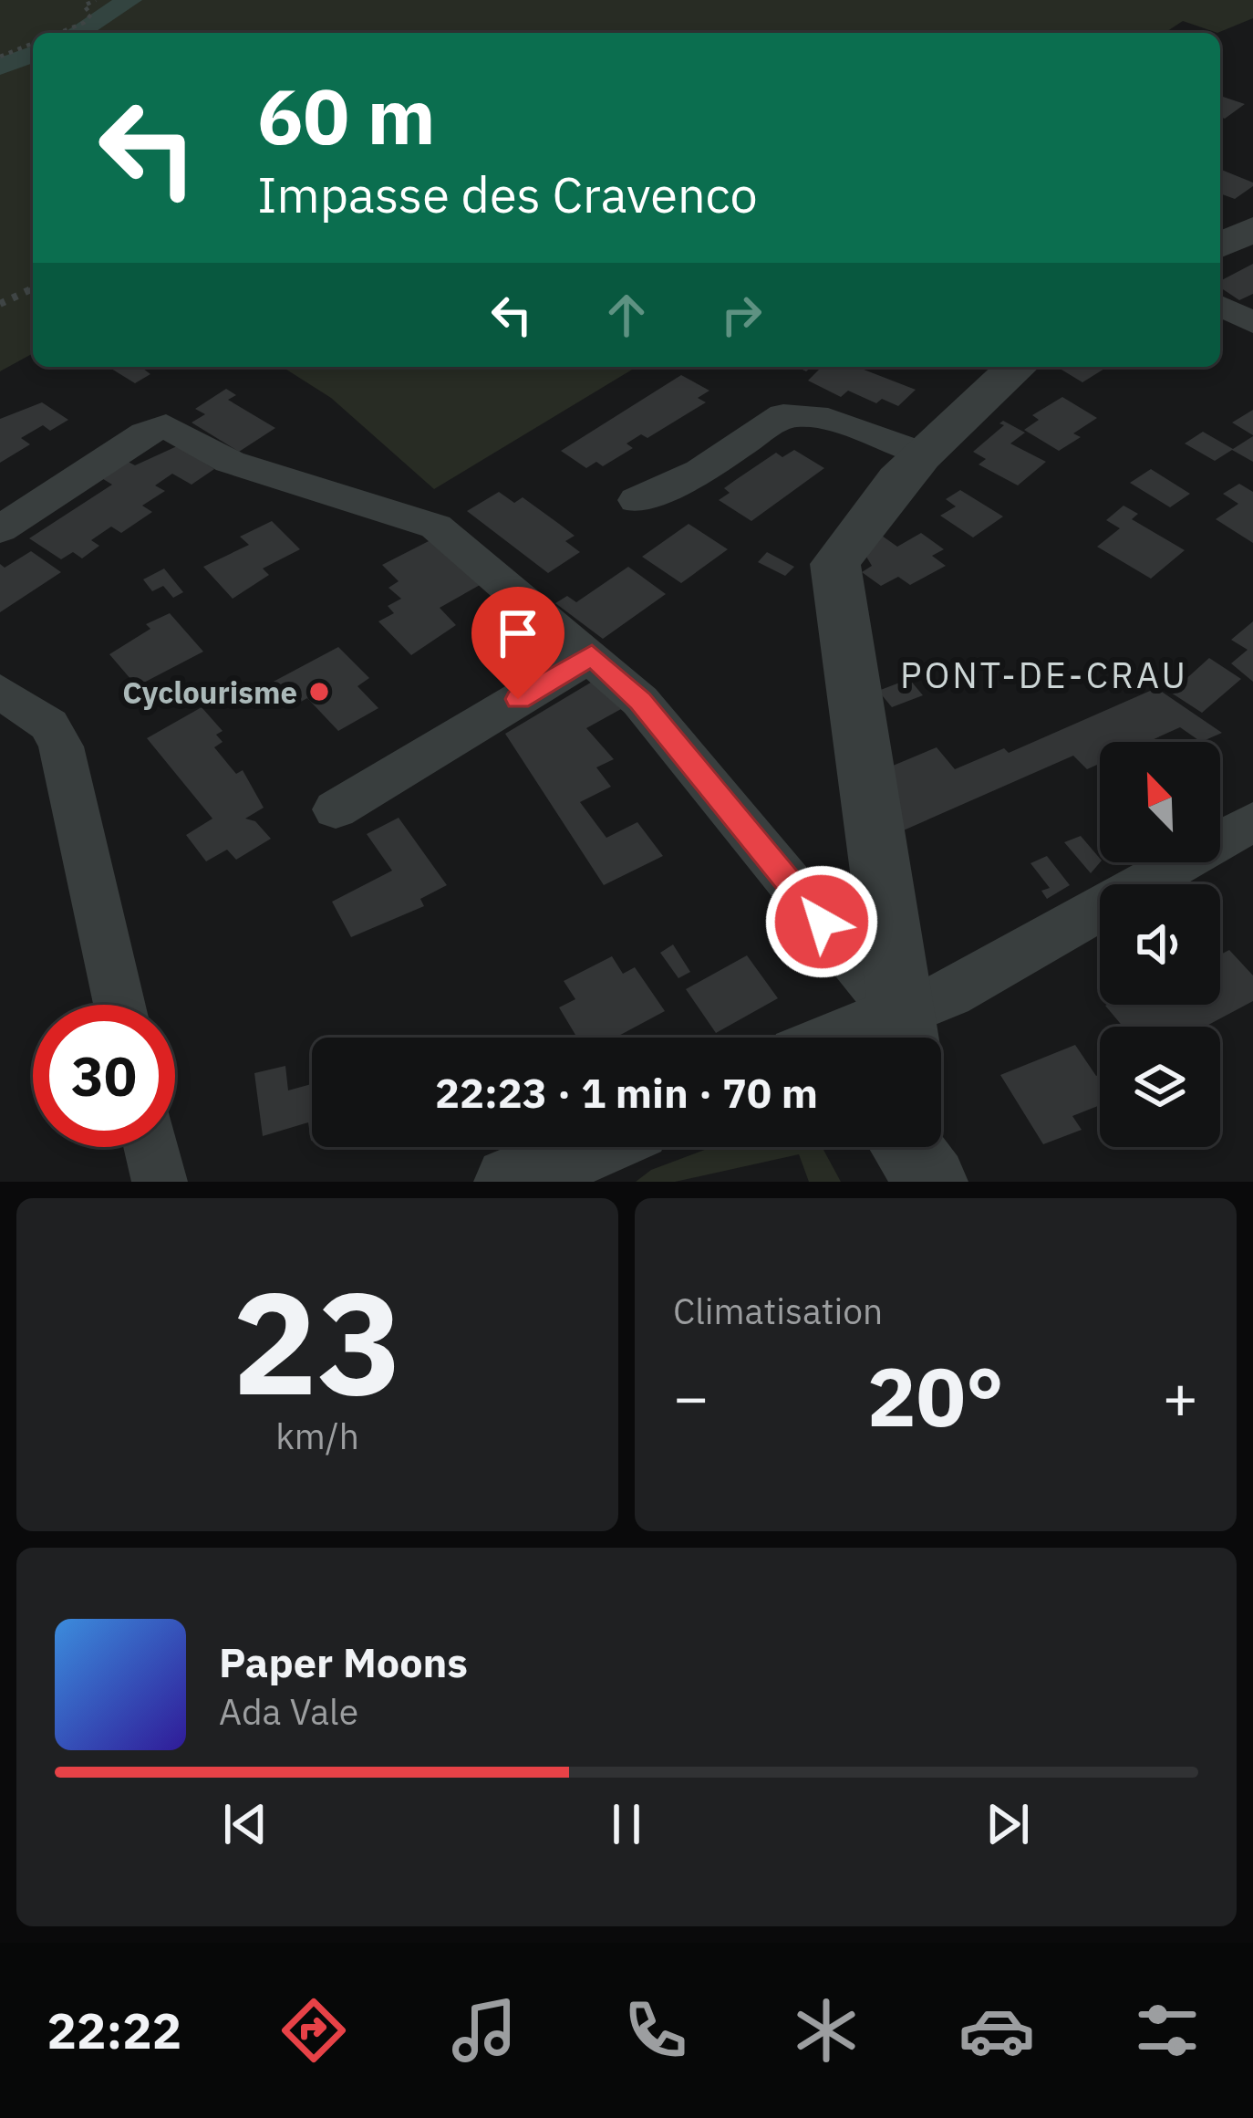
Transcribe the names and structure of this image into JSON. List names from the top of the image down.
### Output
{
  "districts": ["PONT-DE-CRAU"],
  "places": ["Cyclourisme"],
  "north": "top left",
  "page": {
    "turn": ["60 m", "Impasse des Cravenco"],
    "limit": "30",
    "trip": "22:23 · 1 min · 70 m",
    "tile": [
      ["23", "km/h"],
      "Climatisation"
    ],
    "heat": ["−", "20°", "+"],
    "song": ["Paper Moons", "Ada Vale"],
    "tabs": "22:22"
  }
}
